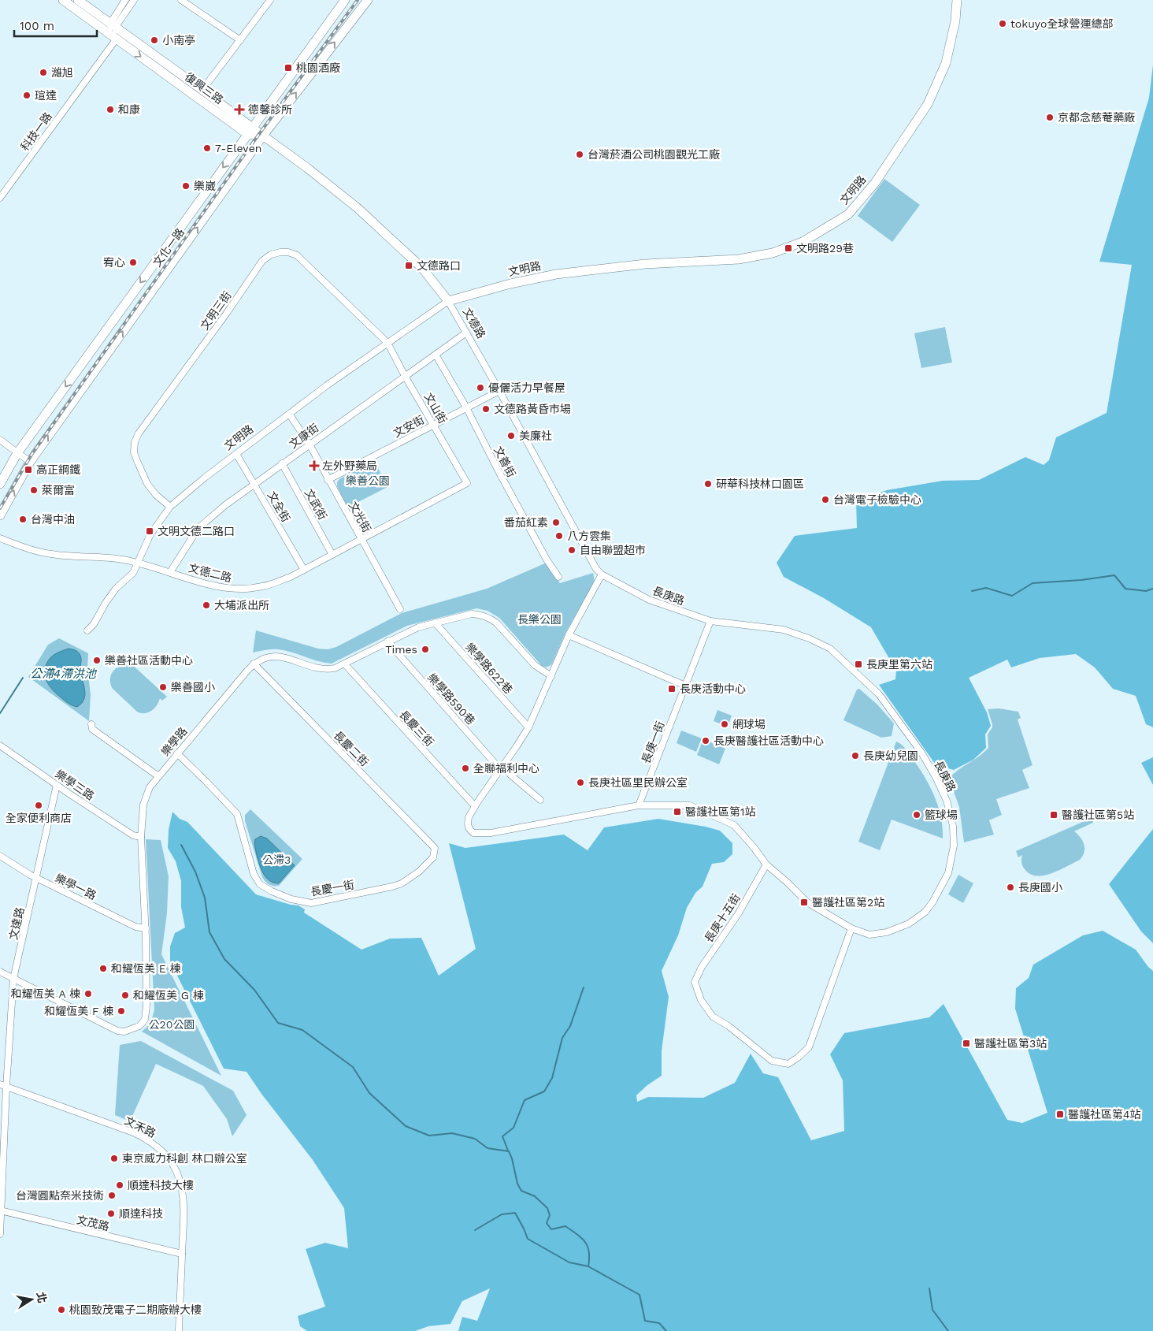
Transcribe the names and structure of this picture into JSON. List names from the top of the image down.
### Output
{
  "streets": {
    "street": [
      "復興三路",
      "科技一路",
      "文明路",
      "文化一路",
      "文明三街",
      "文德路",
      "文山街",
      "文安街",
      "文康街",
      "文善街",
      "文武街",
      "文全街",
      "文光街",
      "文德二路",
      "長庚路",
      "樂學路622巷",
      "樂學路590巷",
      "長慶三街",
      "樂學路",
      "長庚一街",
      "長慶二街",
      "樂學三路",
      "樂學一路",
      "長慶一街",
      "長庚十五街",
      "文達路",
      "文禾路",
      "文茂路"
    ]
  },
  "crossings": [
    ["復興三路", "科技一路"],
    ["復興三路", "文化一路"],
    ["文明路", "文明三街"],
    ["文明路", "文德路"],
    ["文明路", "文山街"],
    ["文明路", "文全街"],
    ["文明路", "文光街"],
    ["文明路", "文德二路"],
    ["文化一路", "文德路"],
    ["文明三街", "文山街"],
    ["文德路", "文安街"],
    ["文德路", "文康街"],
    ["文德路", "長庚路"],
    ["文山街", "文安街"],
    ["文山街", "文康街"],
    ["文山街", "文德二路"],
    ["文安街", "文善街"],
    ["文安街", "文光街"],
    ["文康街", "文善街"],
    ["文康街", "文武街"],
    ["文康街", "文全街"],
    ["文康街", "文光街"],
    ["文康街", "文德二路"],
    ["文武街", "文德二路"],
    ["文全街", "文德二路"],
    ["文光街", "文德二路"],
    ["長庚路", "樂學路622巷"],
    ["長庚路", "樂學路590巷"],
    ["長庚路", "長慶三街"],
    ["長庚路", "樂學路"],
    ["長庚路", "長庚一街"],
    ["長庚路", "長庚十五街"],
    ["樂學路622巷", "樂學路"],
    ["樂學路590巷", "樂學路"],
    ["長慶三街", "樂學路"],
    ["樂學路", "長慶二街"],
    ["樂學路", "樂學三路"],
    ["樂學路", "樂學一路"],
    ["樂學路", "長慶一街"],
    ["樂學路", "文達路"],
    ["長慶二街", "長慶一街"],
    ["樂學三路", "文達路"],
    ["樂學一路", "文達路"],
    ["文達路", "文禾路"],
    ["文達路", "文茂路"],
    ["文禾路", "文茂路"]
  ],
  "water": ["公滯4滯洪池"],
  "parks": [
    "樂善公園",
    "長樂公園",
    "公滯3",
    "公20公園"
  ],
  "places": {
    "other": [
      "tokuyo全球營運總部",
      "小南亭",
      "濰旭",
      "瑄達",
      "和康",
      "京都念慈菴藥廠",
      "7-Eleven",
      "台灣菸酒公司桃園觀光工廠",
      "樂崴",
      "宥心",
      "優儷活力早餐屋",
      "文德路黃昏市場",
      "美廉社",
      "研華科技林口園區",
      "萊爾富",
      "台灣電子檢驗中心",
      "台灣中油",
      "番茄紅素",
      "八方雲集",
      "自由聯盟超市",
      "大埔派出所",
      "Times",
      "樂善社區活動中心",
      "樂善國小",
      "網球場",
      "長庚醫護社區活動中心",
      "長庚幼兒園",
      "全聯福利中心",
      "長庚社區里民辦公室",
      "全家便利商店",
      "籃球場",
      "長庚國小",
      "和耀恆美 E 棟",
      "和耀恆美 A 棟",
      "和耀恆美 G 棟",
      "和耀恆美 F 棟",
      "東京威力科創 林口辦公室",
      "順達科技大樓",
      "台灣圓點奈米技術",
      "順達科技",
      "桃園致茂電子二期廠辦大樓"
    ],
    "transit": [
      "桃園酒廠",
      "文明路29巷",
      "文德路口",
      "高正鋼鐵",
      "文明文德二路口",
      "長庚里第六站",
      "長庚活動中心",
      "醫護社區第1站",
      "醫護社區第5站",
      "醫護社區第2站",
      "醫護社區第3站",
      "醫護社區第4站"
    ],
    "health": ["德馨診所", "左外野藥局"]
  },
  "scale_bar": "100 m",
  "north": "right"
}
